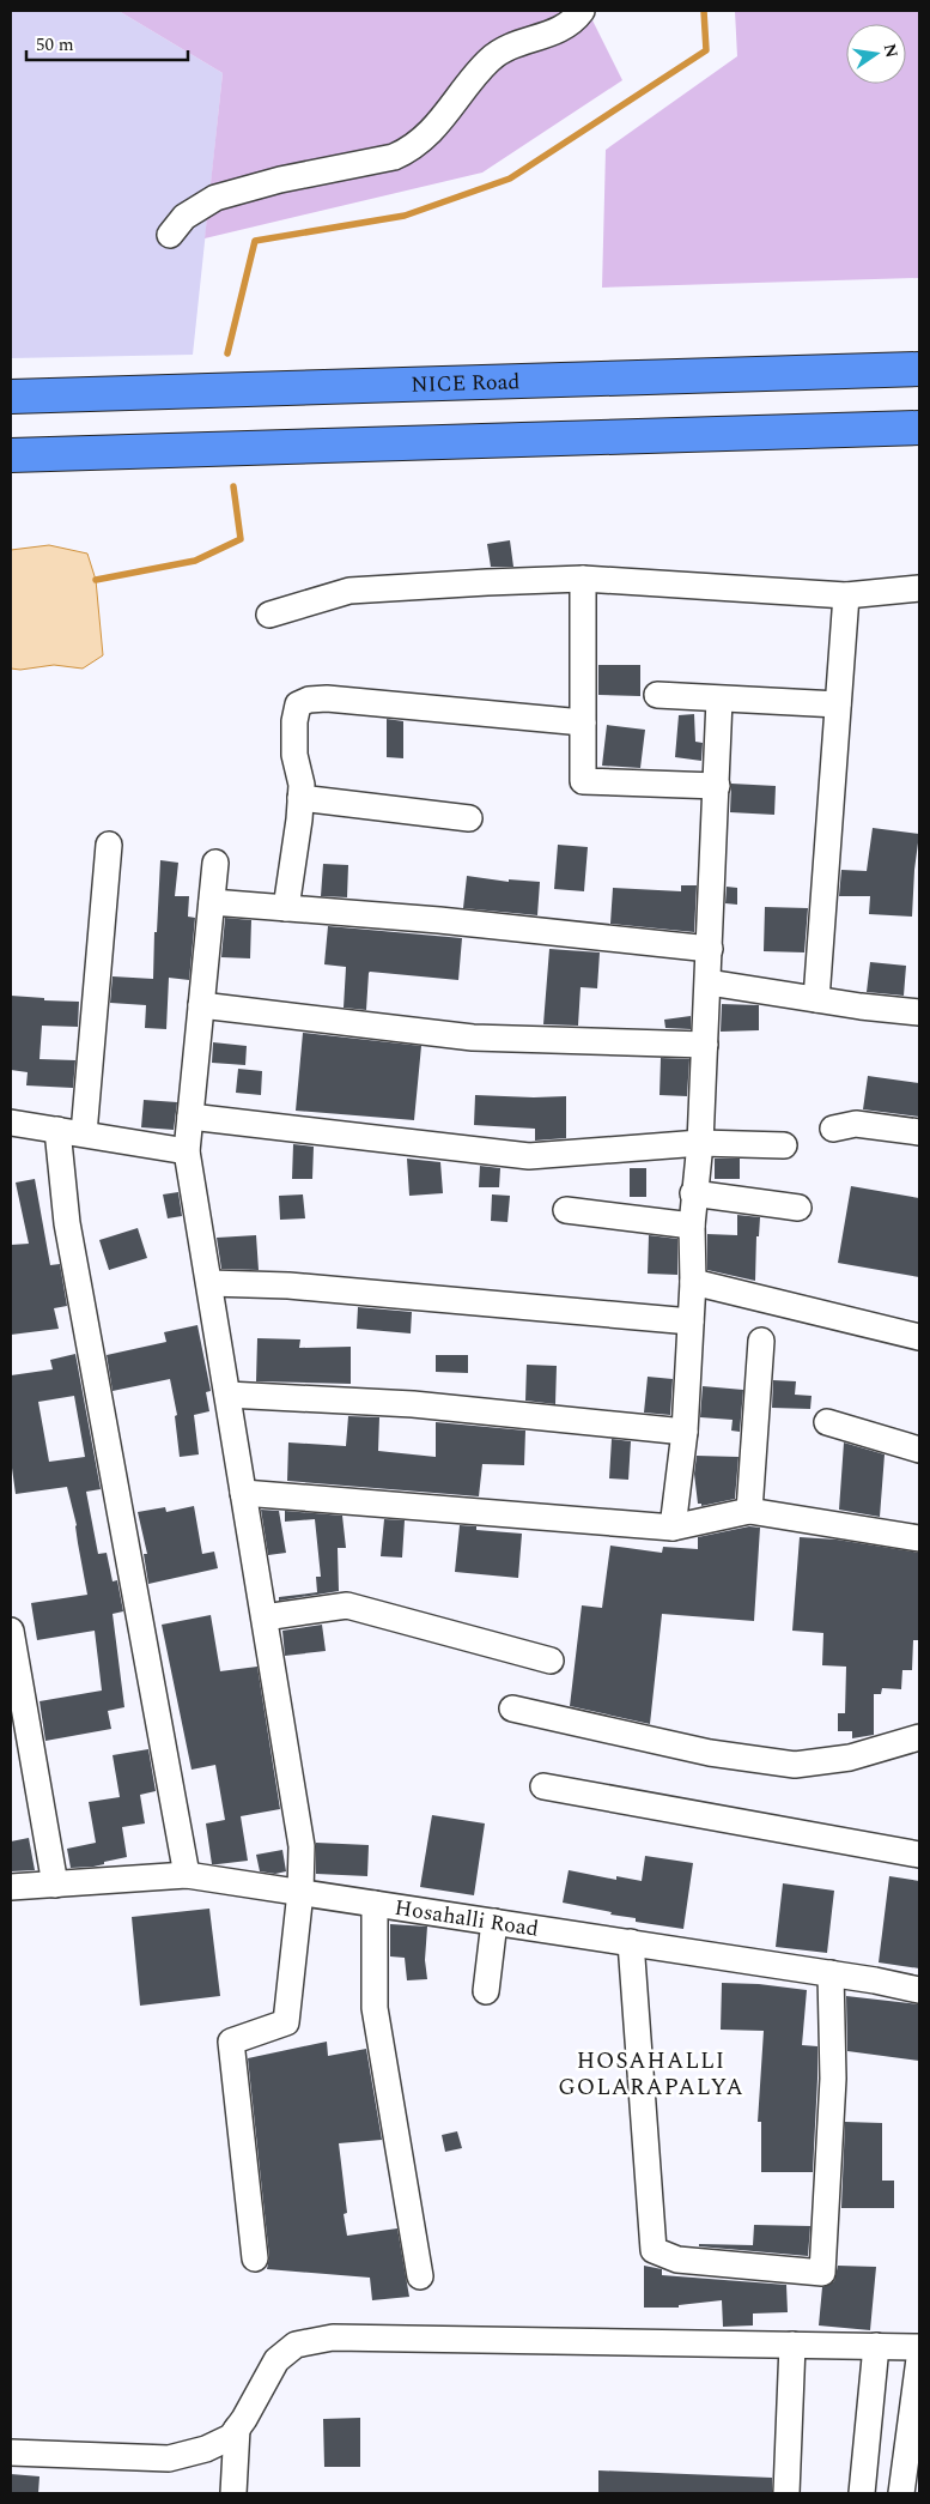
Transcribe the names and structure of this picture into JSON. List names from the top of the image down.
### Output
{
  "streets": {
    "highway": ["NICE Road"],
    "street": ["Hosahalli Road"]
  },
  "districts": ["HOSAHALLI GOLARAPALYA"],
  "scale_bar": "50 m",
  "north": "right"
}
